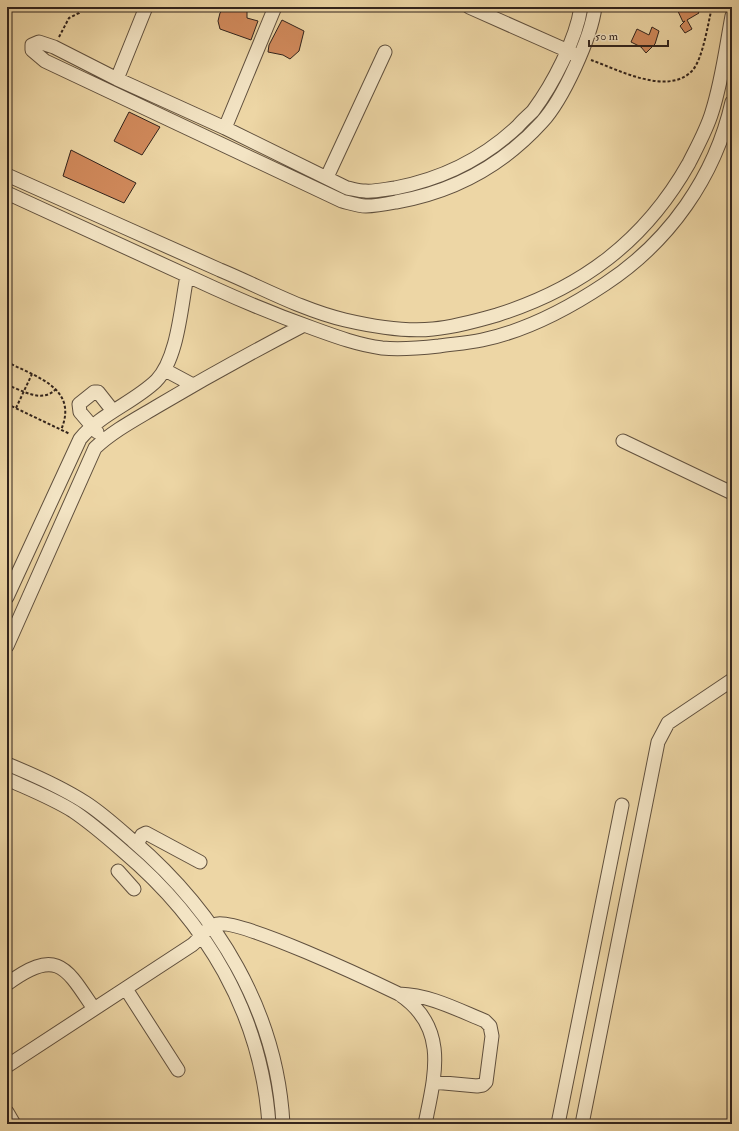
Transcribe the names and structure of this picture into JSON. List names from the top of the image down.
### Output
{
  "scale_bar": "50 m"
}
